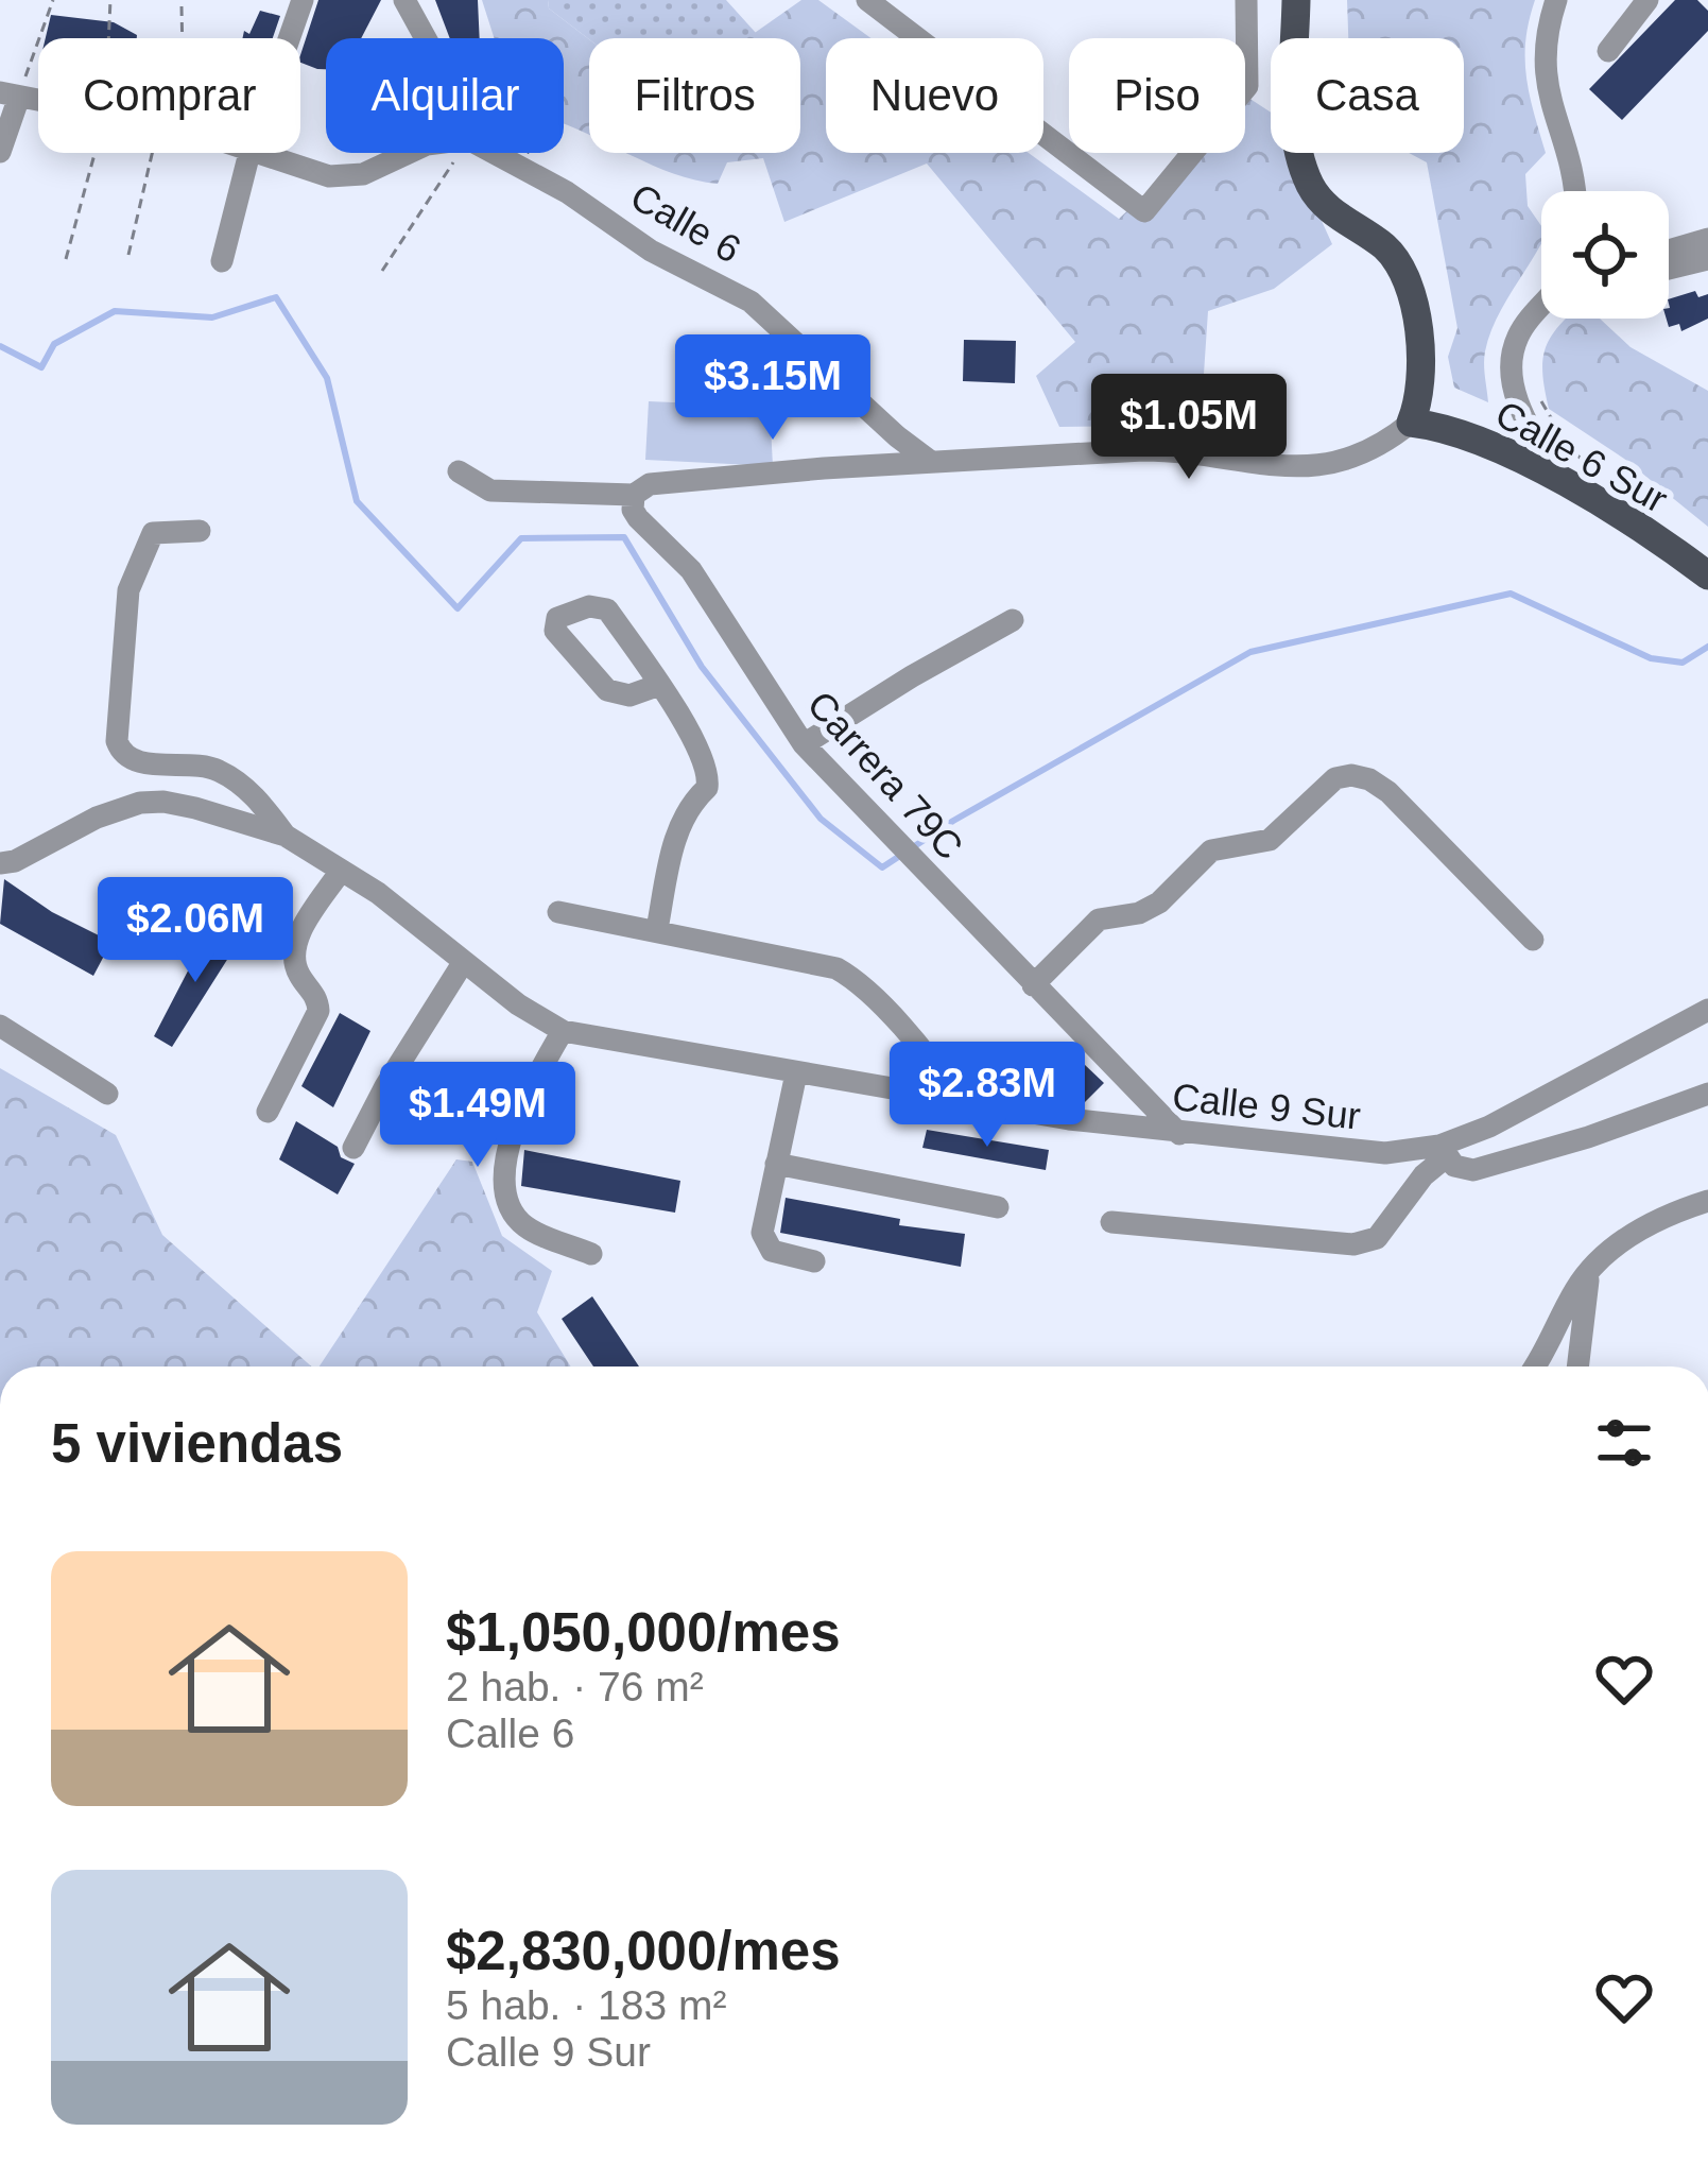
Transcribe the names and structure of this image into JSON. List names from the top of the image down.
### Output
{
  "streets": {
    "main road": ["Calle 6 Sur"],
    "street": ["Calle 6", "Carrera 79C", "Calle 9 Sur"]
  },
  "crossings": [
    ["Carrera 79C", "Calle 9 Sur"]
  ],
  "page": {
    "chip": [
      "Comprar",
      "Alquilar",
      "Filtros",
      "Nuevo",
      "Piso",
      "Casa"
    ],
    "price": [
      "$3.15M",
      "$1.05M",
      "$2.06M",
      "$2.83M",
      "$1.49M"
    ],
    "heading": "5 viviendas",
    "list": [
      {
        "name": "$1,050,000/mes",
        "note": "2 hab. · 76 m² · Calle 6"
      },
      {
        "name": "$2,830,000/mes",
        "note": "5 hab. · 183 m² · Calle 9 Sur"
      }
    ]
  }
}
